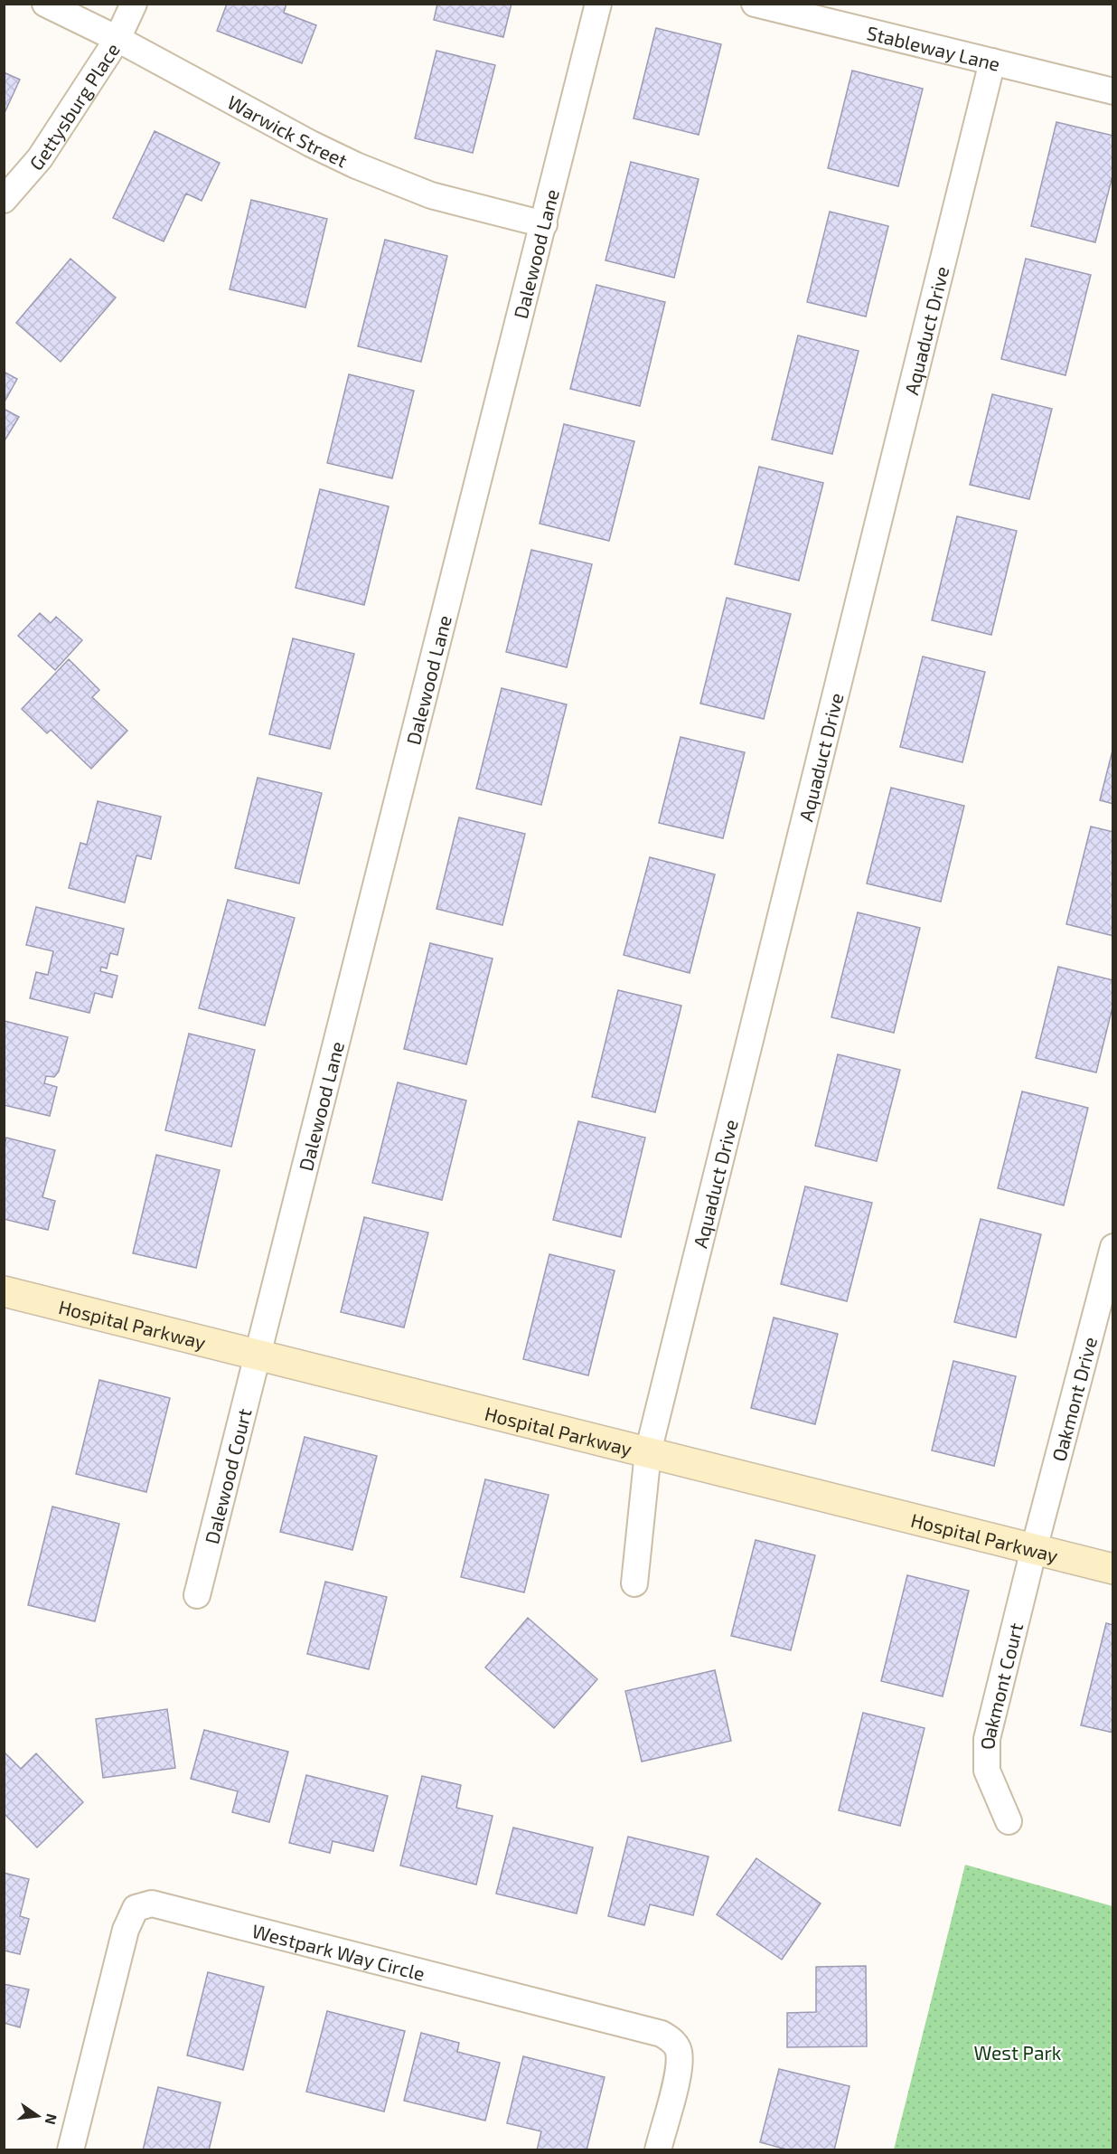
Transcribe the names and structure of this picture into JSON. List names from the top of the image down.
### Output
{
  "streets": {
    "street": [
      "Stableway Lane",
      "Gettysburg Place",
      "Warwick Street",
      "Dalewood Lane",
      "Aquaduct Drive",
      "Hospital Parkway",
      "Oakmont Drive",
      "Dalewood Court",
      "Oakmont Court",
      "Westpark Way Circle"
    ]
  },
  "crossings": [
    ["Stableway Lane", "Aquaduct Drive"],
    ["Gettysburg Place", "Warwick Street"],
    ["Warwick Street", "Dalewood Lane"],
    ["Dalewood Lane", "Hospital Parkway"],
    ["Dalewood Lane", "Dalewood Court"],
    ["Aquaduct Drive", "Hospital Parkway"],
    ["Hospital Parkway", "Oakmont Drive"],
    ["Hospital Parkway", "Dalewood Court"],
    ["Hospital Parkway", "Oakmont Court"],
    ["Oakmont Drive", "Oakmont Court"]
  ],
  "parks": ["West Park"],
  "north": "right"
}
